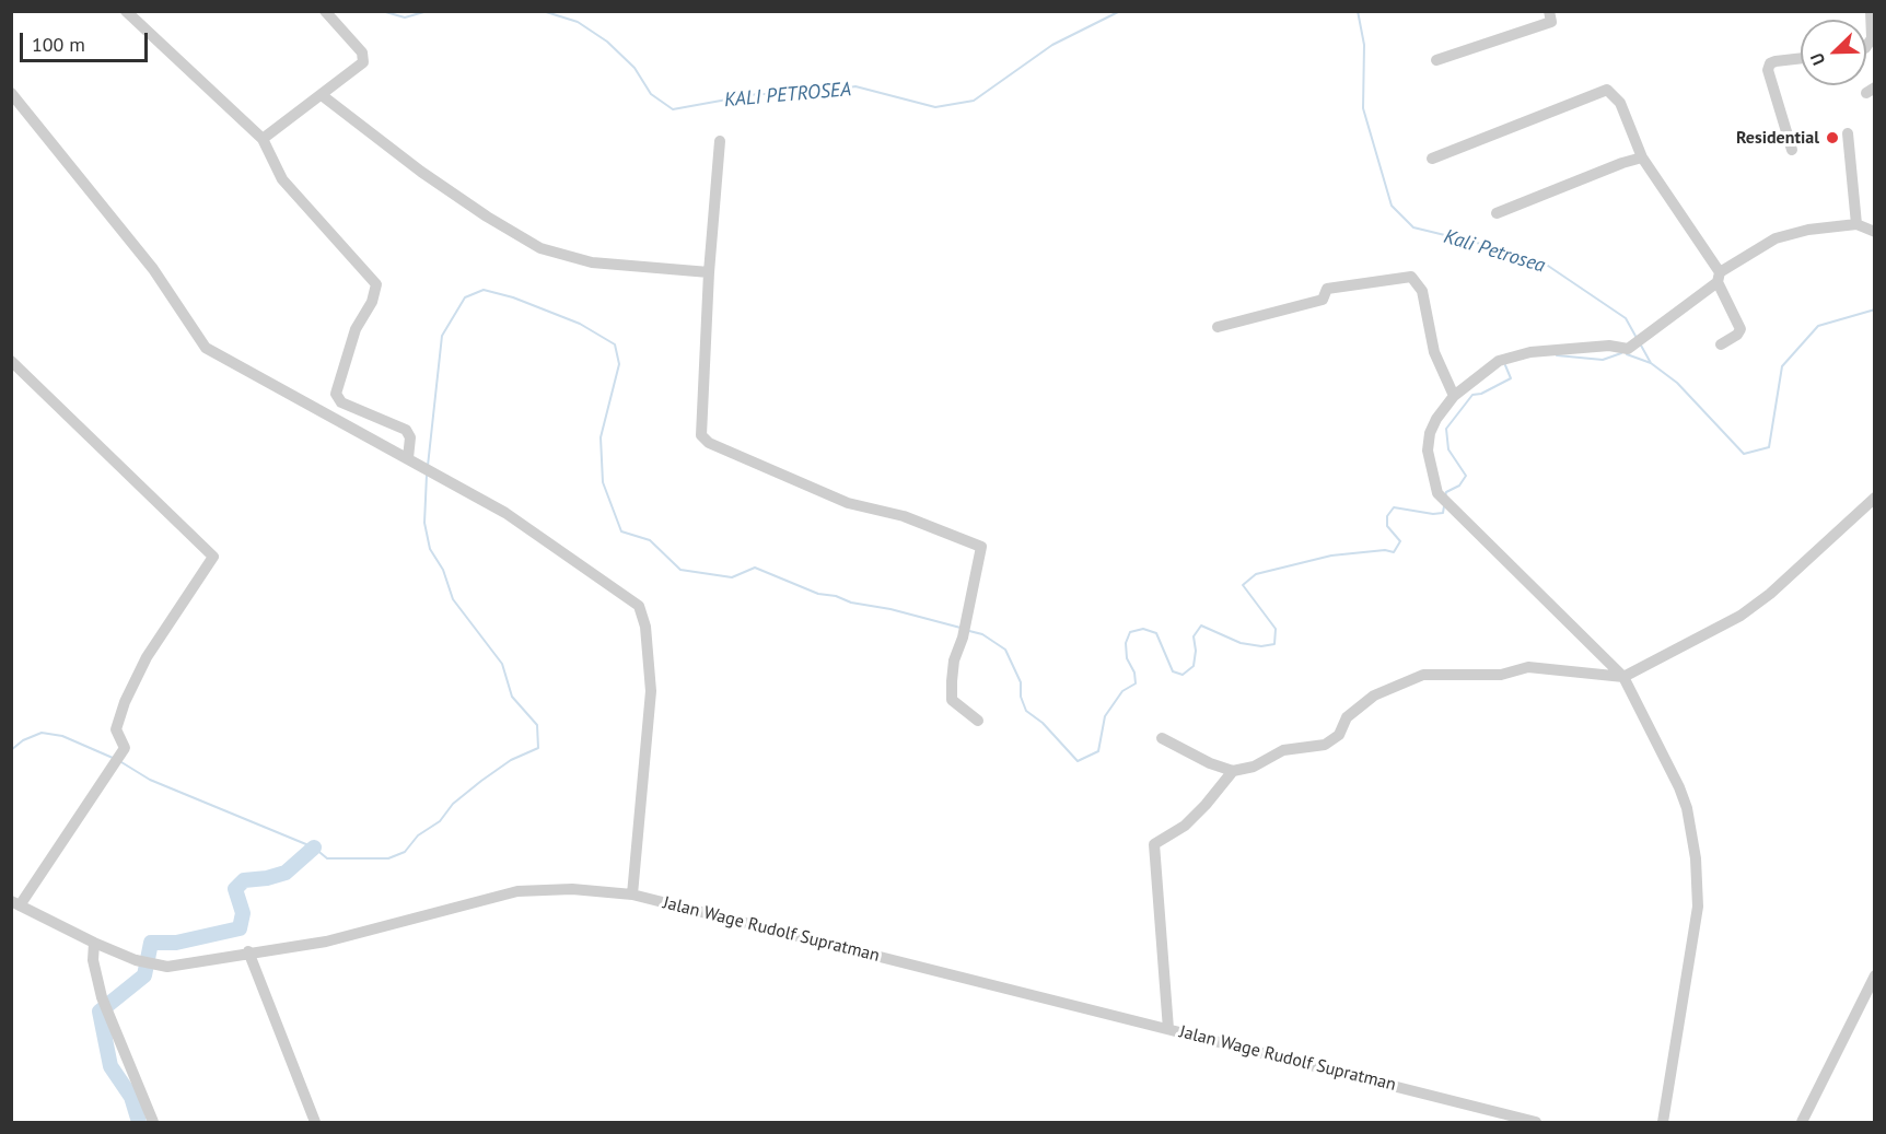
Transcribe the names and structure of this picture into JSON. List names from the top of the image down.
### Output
{
  "streets": {
    "street": ["Jalan Wage Rudolf Supratman"]
  },
  "water": ["KALI PETROSEA", "Kali Petrosea"],
  "places": ["Residential"],
  "scale_bar": "100 m",
  "north": "bottom left"
}
